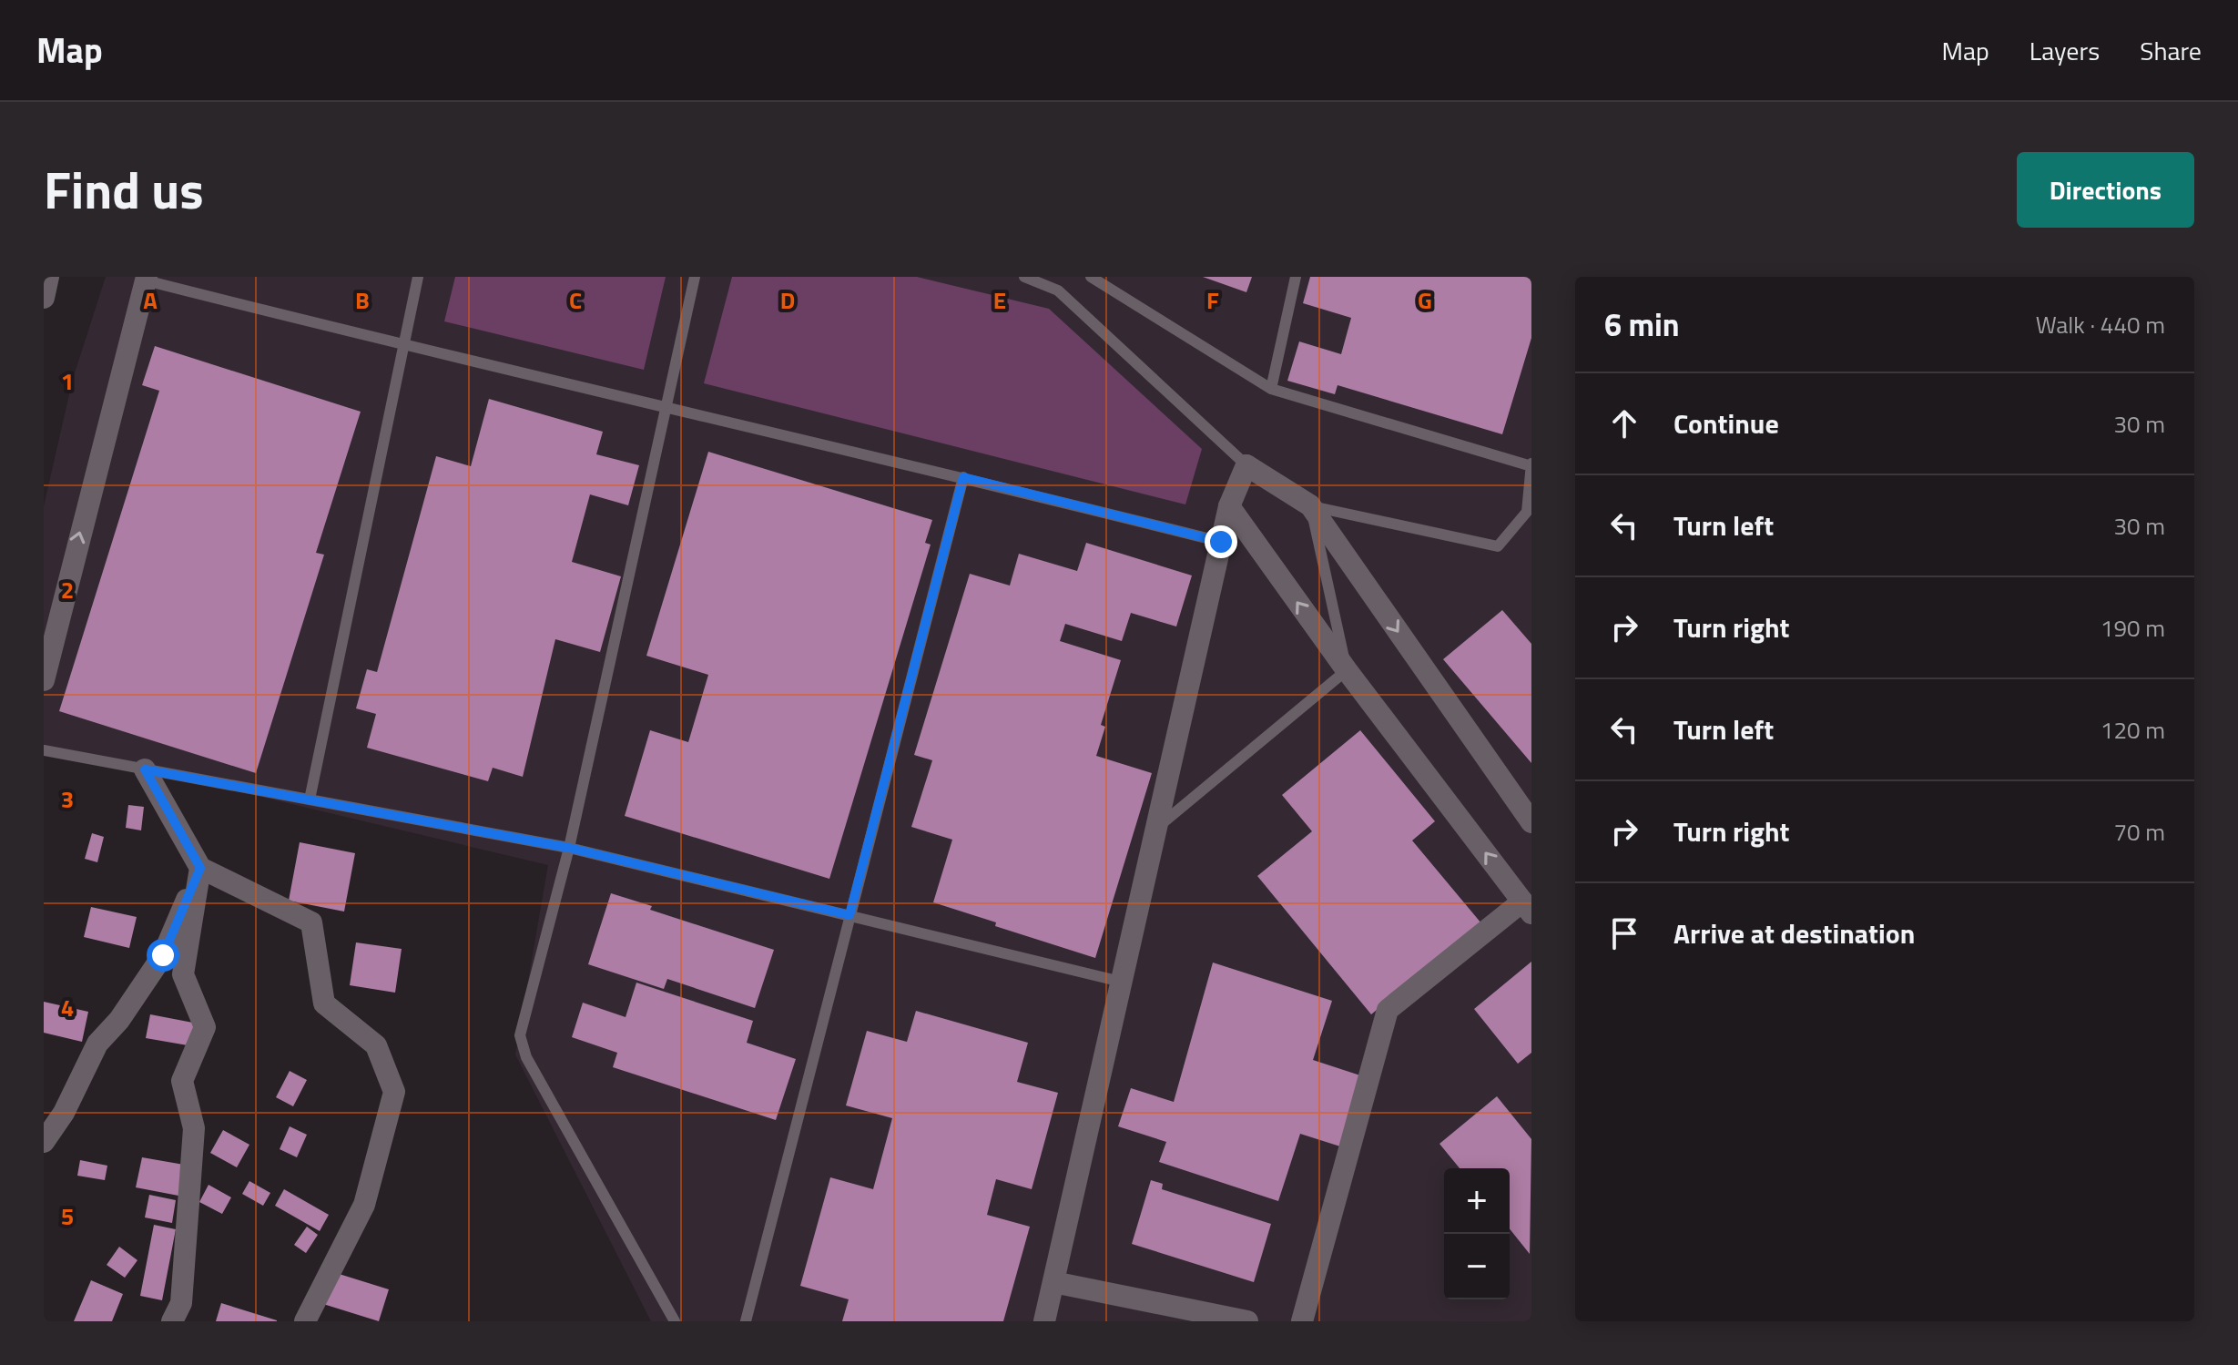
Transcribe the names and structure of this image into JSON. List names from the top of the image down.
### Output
{
  "page": {
    "header": "Map",
    "nav": ["Map", "Layers", "Share"],
    "title": "Find us",
    "buttons": "Directions",
    "heading": ["6 min", "Walk · 440 m"],
    "list": [
      ["Continue", "30 m"],
      ["Turn left", "30 m"],
      ["Turn right", "190 m"],
      ["Turn left", "120 m"],
      ["Turn right", "70 m"],
      "Arrive at destination"
    ],
    "map_buttons": ["+", "−"]
  },
  "grid": {
    "columns": [
      "A",
      "B",
      "C",
      "D",
      "E",
      "F",
      "G"
    ],
    "rows": [
      "1",
      "2",
      "3",
      "4",
      "5"
    ]
  }
}
